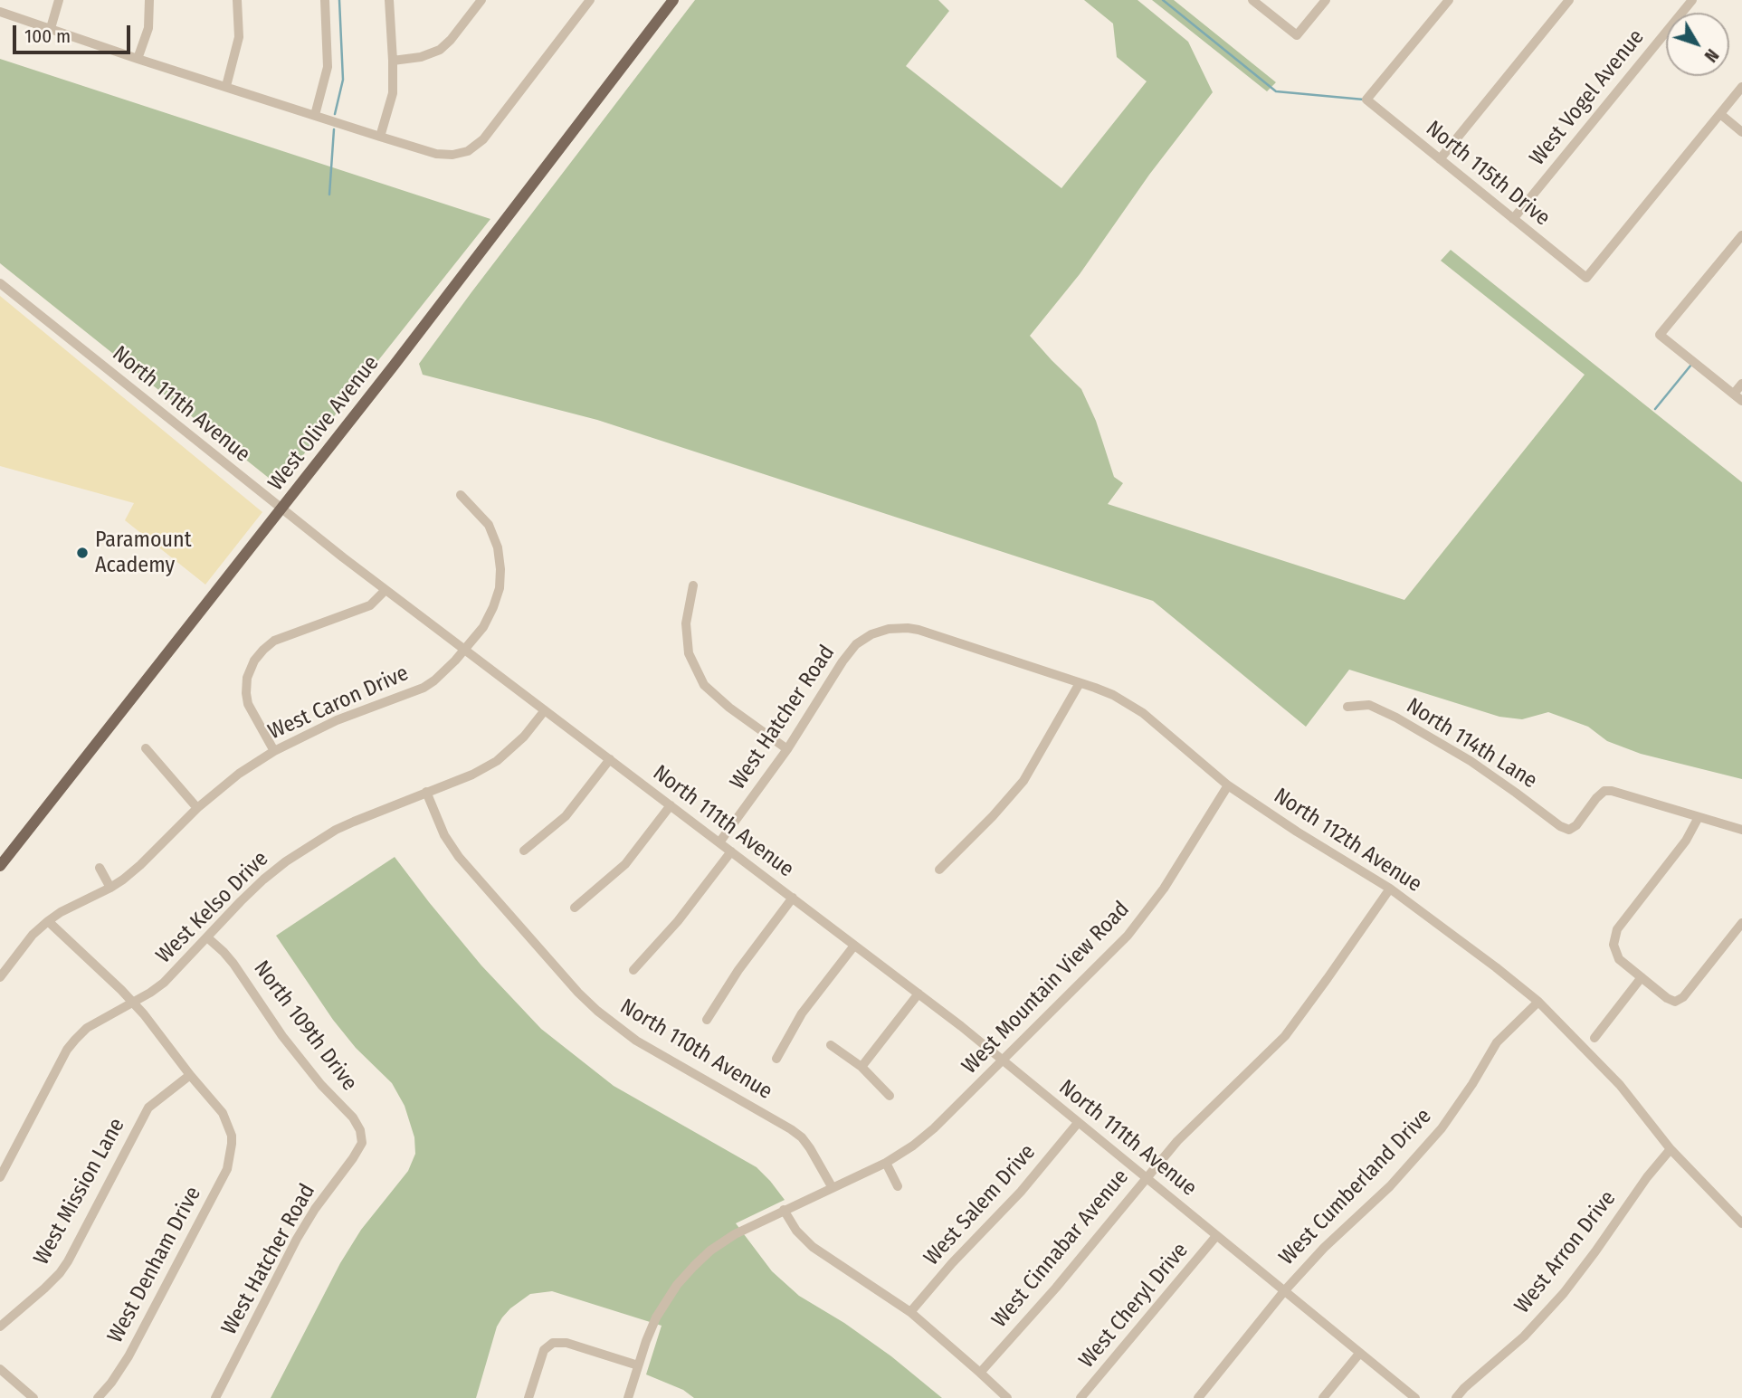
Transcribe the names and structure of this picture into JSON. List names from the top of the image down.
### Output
{
  "streets": {
    "main road": ["West Olive Avenue"],
    "street": [
      "West Vogel Avenue",
      "North 115th Drive",
      "North 111th Avenue",
      "West Caron Drive",
      "West Hatcher Road",
      "North 114th Lane",
      "North 112th Avenue",
      "West Kelso Drive",
      "West Mountain View Road",
      "North 109th Drive",
      "North 110th Avenue",
      "West Cumberland Drive",
      "West Mission Lane",
      "West Salem Drive",
      "West Cinnabar Avenue",
      "West Arron Drive",
      "West Denham Drive",
      "West Cheryl Drive"
    ]
  },
  "crossings": [
    ["West Vogel Avenue", "North 115th Drive"],
    ["North 111th Avenue", "West Olive Avenue"],
    ["North 111th Avenue", "West Caron Drive"],
    ["North 111th Avenue", "West Hatcher Road"],
    ["North 111th Avenue", "West Kelso Drive"],
    ["North 111th Avenue", "West Mountain View Road"],
    ["North 111th Avenue", "West Cumberland Drive"],
    ["North 111th Avenue", "West Salem Drive"],
    ["North 111th Avenue", "West Cinnabar Avenue"],
    ["North 111th Avenue", "West Cheryl Drive"],
    ["West Hatcher Road", "North 112th Avenue"],
    ["West Hatcher Road", "North 109th Drive"],
    ["North 112th Avenue", "West Mountain View Road"],
    ["North 112th Avenue", "West Cumberland Drive"],
    ["North 112th Avenue", "West Cinnabar Avenue"],
    ["North 112th Avenue", "West Arron Drive"],
    ["West Kelso Drive", "North 109th Drive"],
    ["West Kelso Drive", "North 110th Avenue"],
    ["West Mountain View Road", "North 110th Avenue"],
    ["West Mission Lane", "West Denham Drive"]
  ],
  "places": ["Paramount Academy"],
  "scale_bar": "100 m",
  "north": "bottom right"
}
